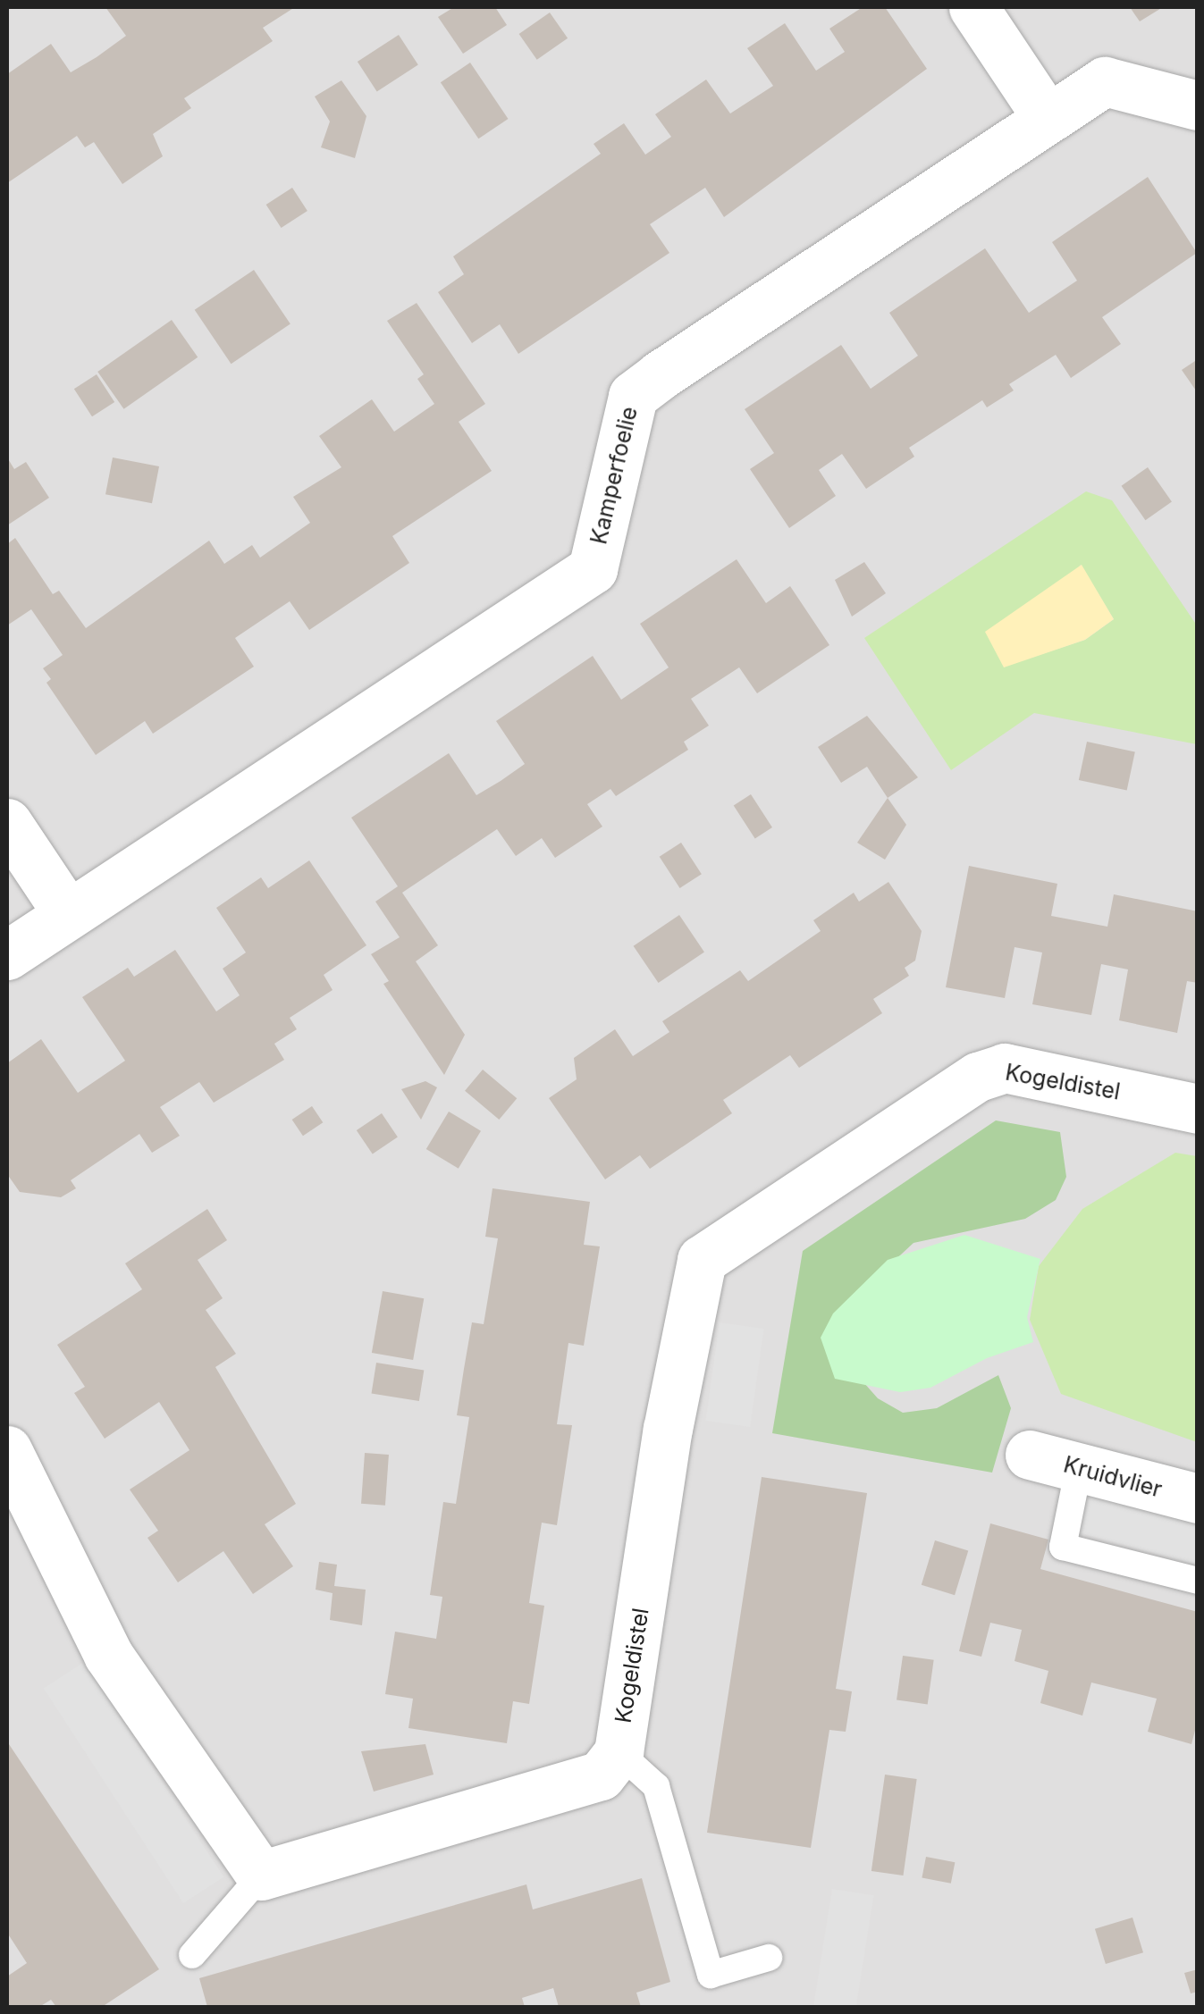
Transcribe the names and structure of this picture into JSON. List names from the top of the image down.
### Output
{
  "streets": {
    "street": ["Kamperfoelie", "Kogeldistel", "Kruidvlier"]
  }
}
